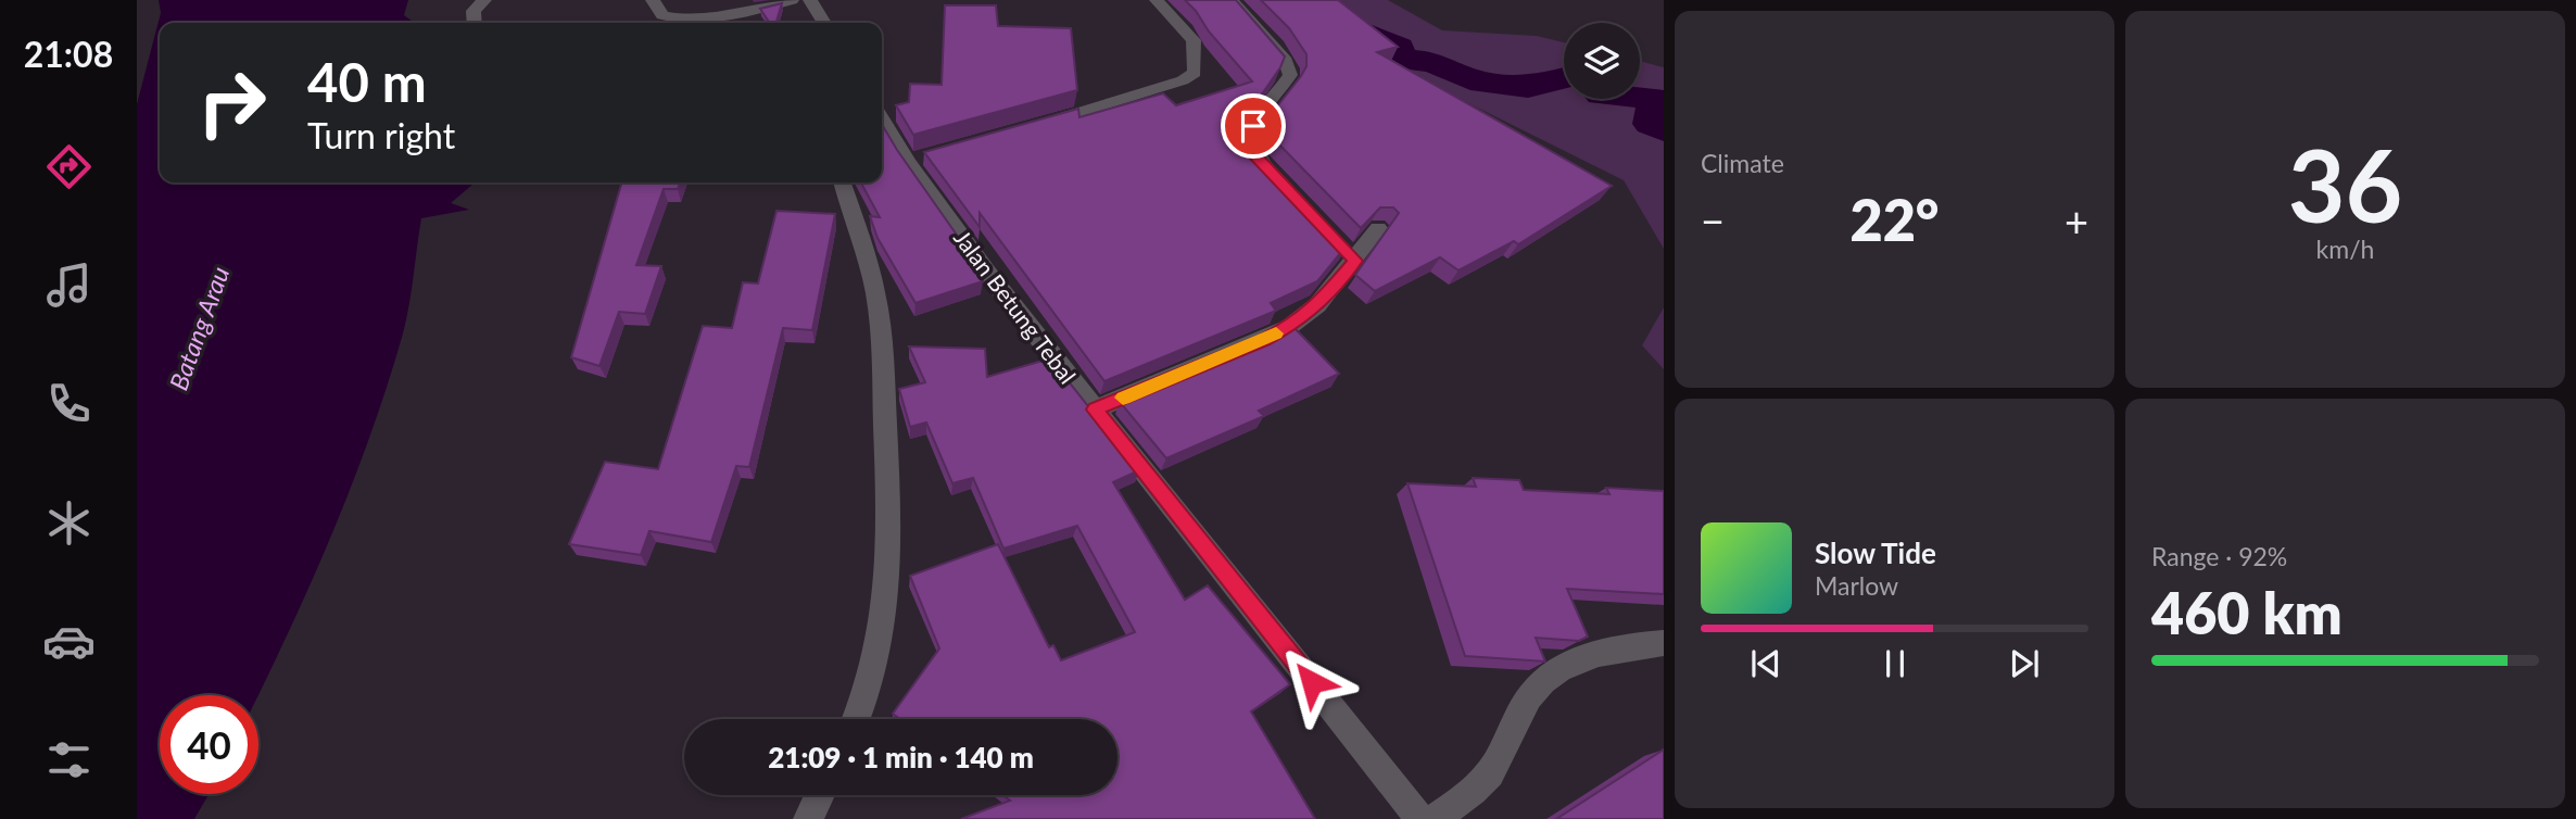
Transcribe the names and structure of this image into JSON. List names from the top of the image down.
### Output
{
  "streets": {
    "street": ["Jalan Betung Tebal"]
  },
  "water": ["Batang Arau"],
  "page": {
    "tabs": "21:08",
    "tile": [
      "Climate",
      ["36", "km/h"],
      ["Range · 92%", "460 km"]
    ],
    "turn": ["40 m", "Turn right"],
    "heat": ["−", "22°", "+"],
    "song": ["Slow Tide", "Marlow"],
    "limit": "40",
    "trip": "21:09 · 1 min · 140 m"
  }
}
